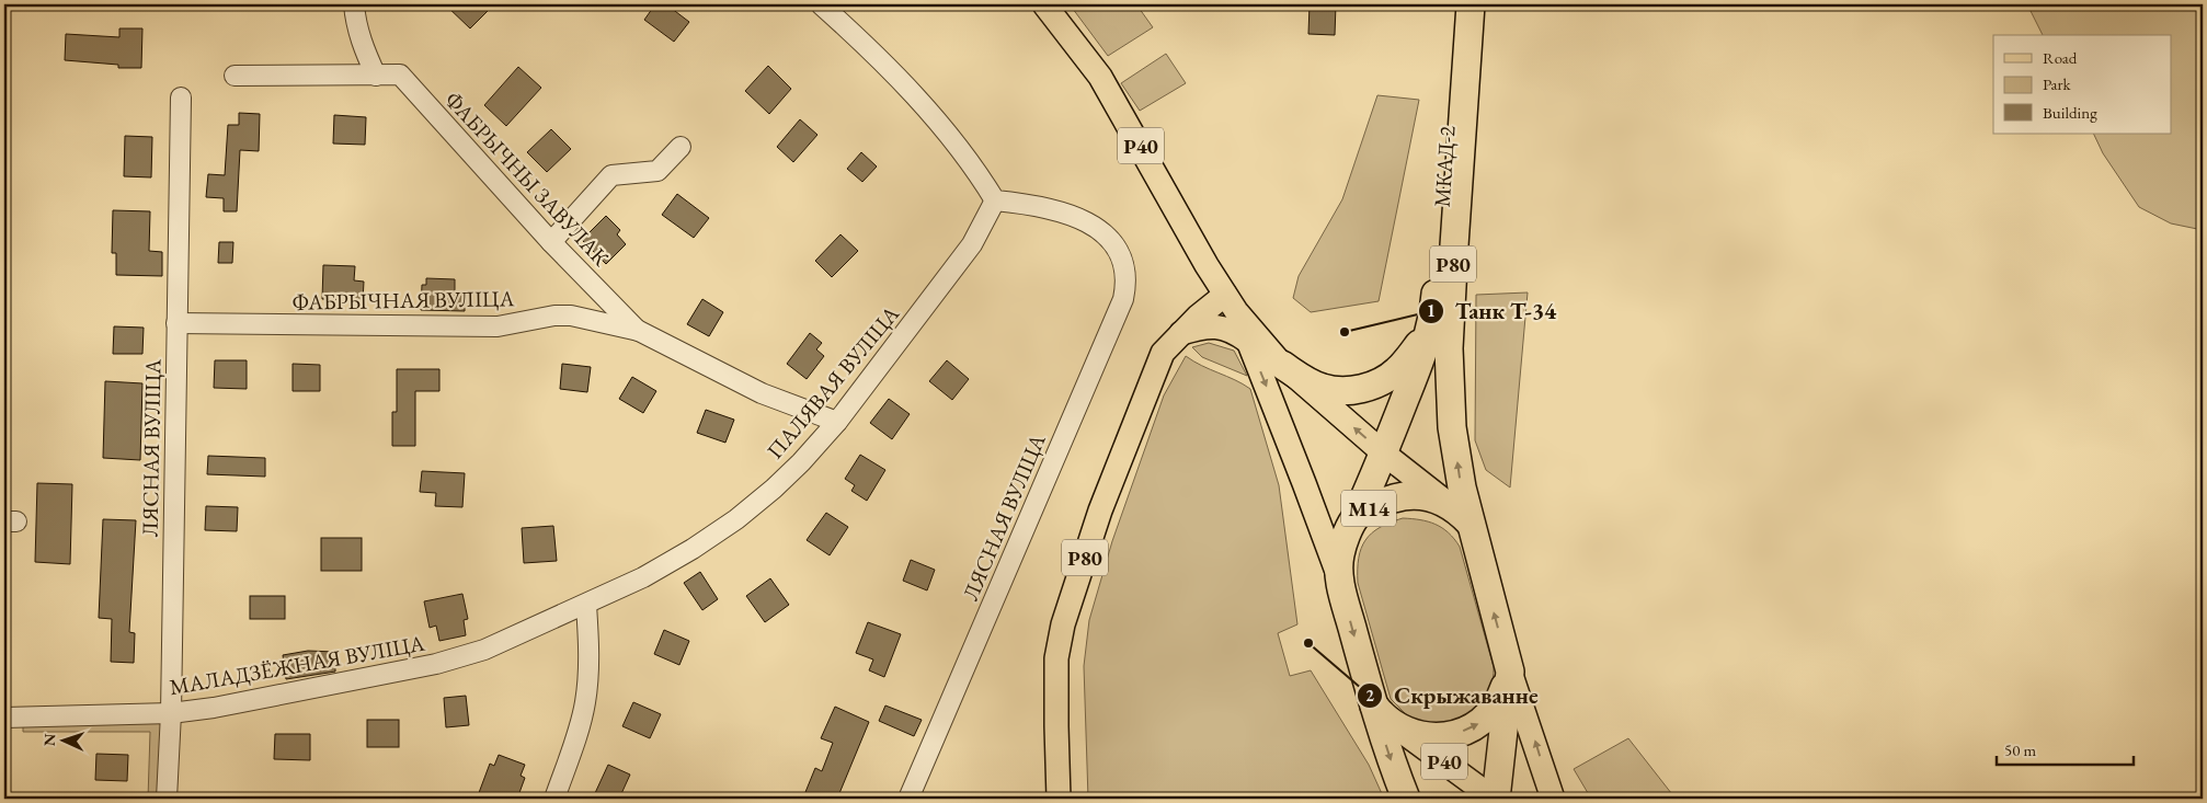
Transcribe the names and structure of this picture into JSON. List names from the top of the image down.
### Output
{
  "streets": {
    "highway": ["МКАД-2", "Р80", "М14"],
    "main road": ["Р40"],
    "street": [
      "ФАБРЫЧНЫ ЗАВУЛАК",
      "ФАБРЫЧНАЯ ВУЛІЦА",
      "ПАЛЯВАЯ ВУЛІЦА",
      "ЛЯСНАЯ ВУЛІЦА",
      "МАЛАДЗЁЖНАЯ ВУЛІЦА"
    ]
  },
  "crossings": [
    ["Р40", "Р80"],
    ["Р40", "М14"],
    ["МКАД-2", "Р80"],
    ["ФАБРЫЧНЫ ЗАВУЛАК", "ФАБРЫЧНАЯ ВУЛІЦА"],
    ["Р80", "М14"],
    ["ФАБРЫЧНАЯ ВУЛІЦА", "ПАЛЯВАЯ ВУЛІЦА"],
    ["ФАБРЫЧНАЯ ВУЛІЦА", "ЛЯСНАЯ ВУЛІЦА"],
    ["ПАЛЯВАЯ ВУЛІЦА", "ЛЯСНАЯ ВУЛІЦА"],
    ["ПАЛЯВАЯ ВУЛІЦА", "МАЛАДЗЁЖНАЯ ВУЛІЦА"],
    ["ЛЯСНАЯ ВУЛІЦА", "МАЛАДЗЁЖНАЯ ВУЛІЦА"]
  ],
  "places": ["Танк Т-34", "Скрыжаванне"],
  "legend": ["Road", "Park", "Building"],
  "scale_bar": "50 m",
  "north": "left"
}
